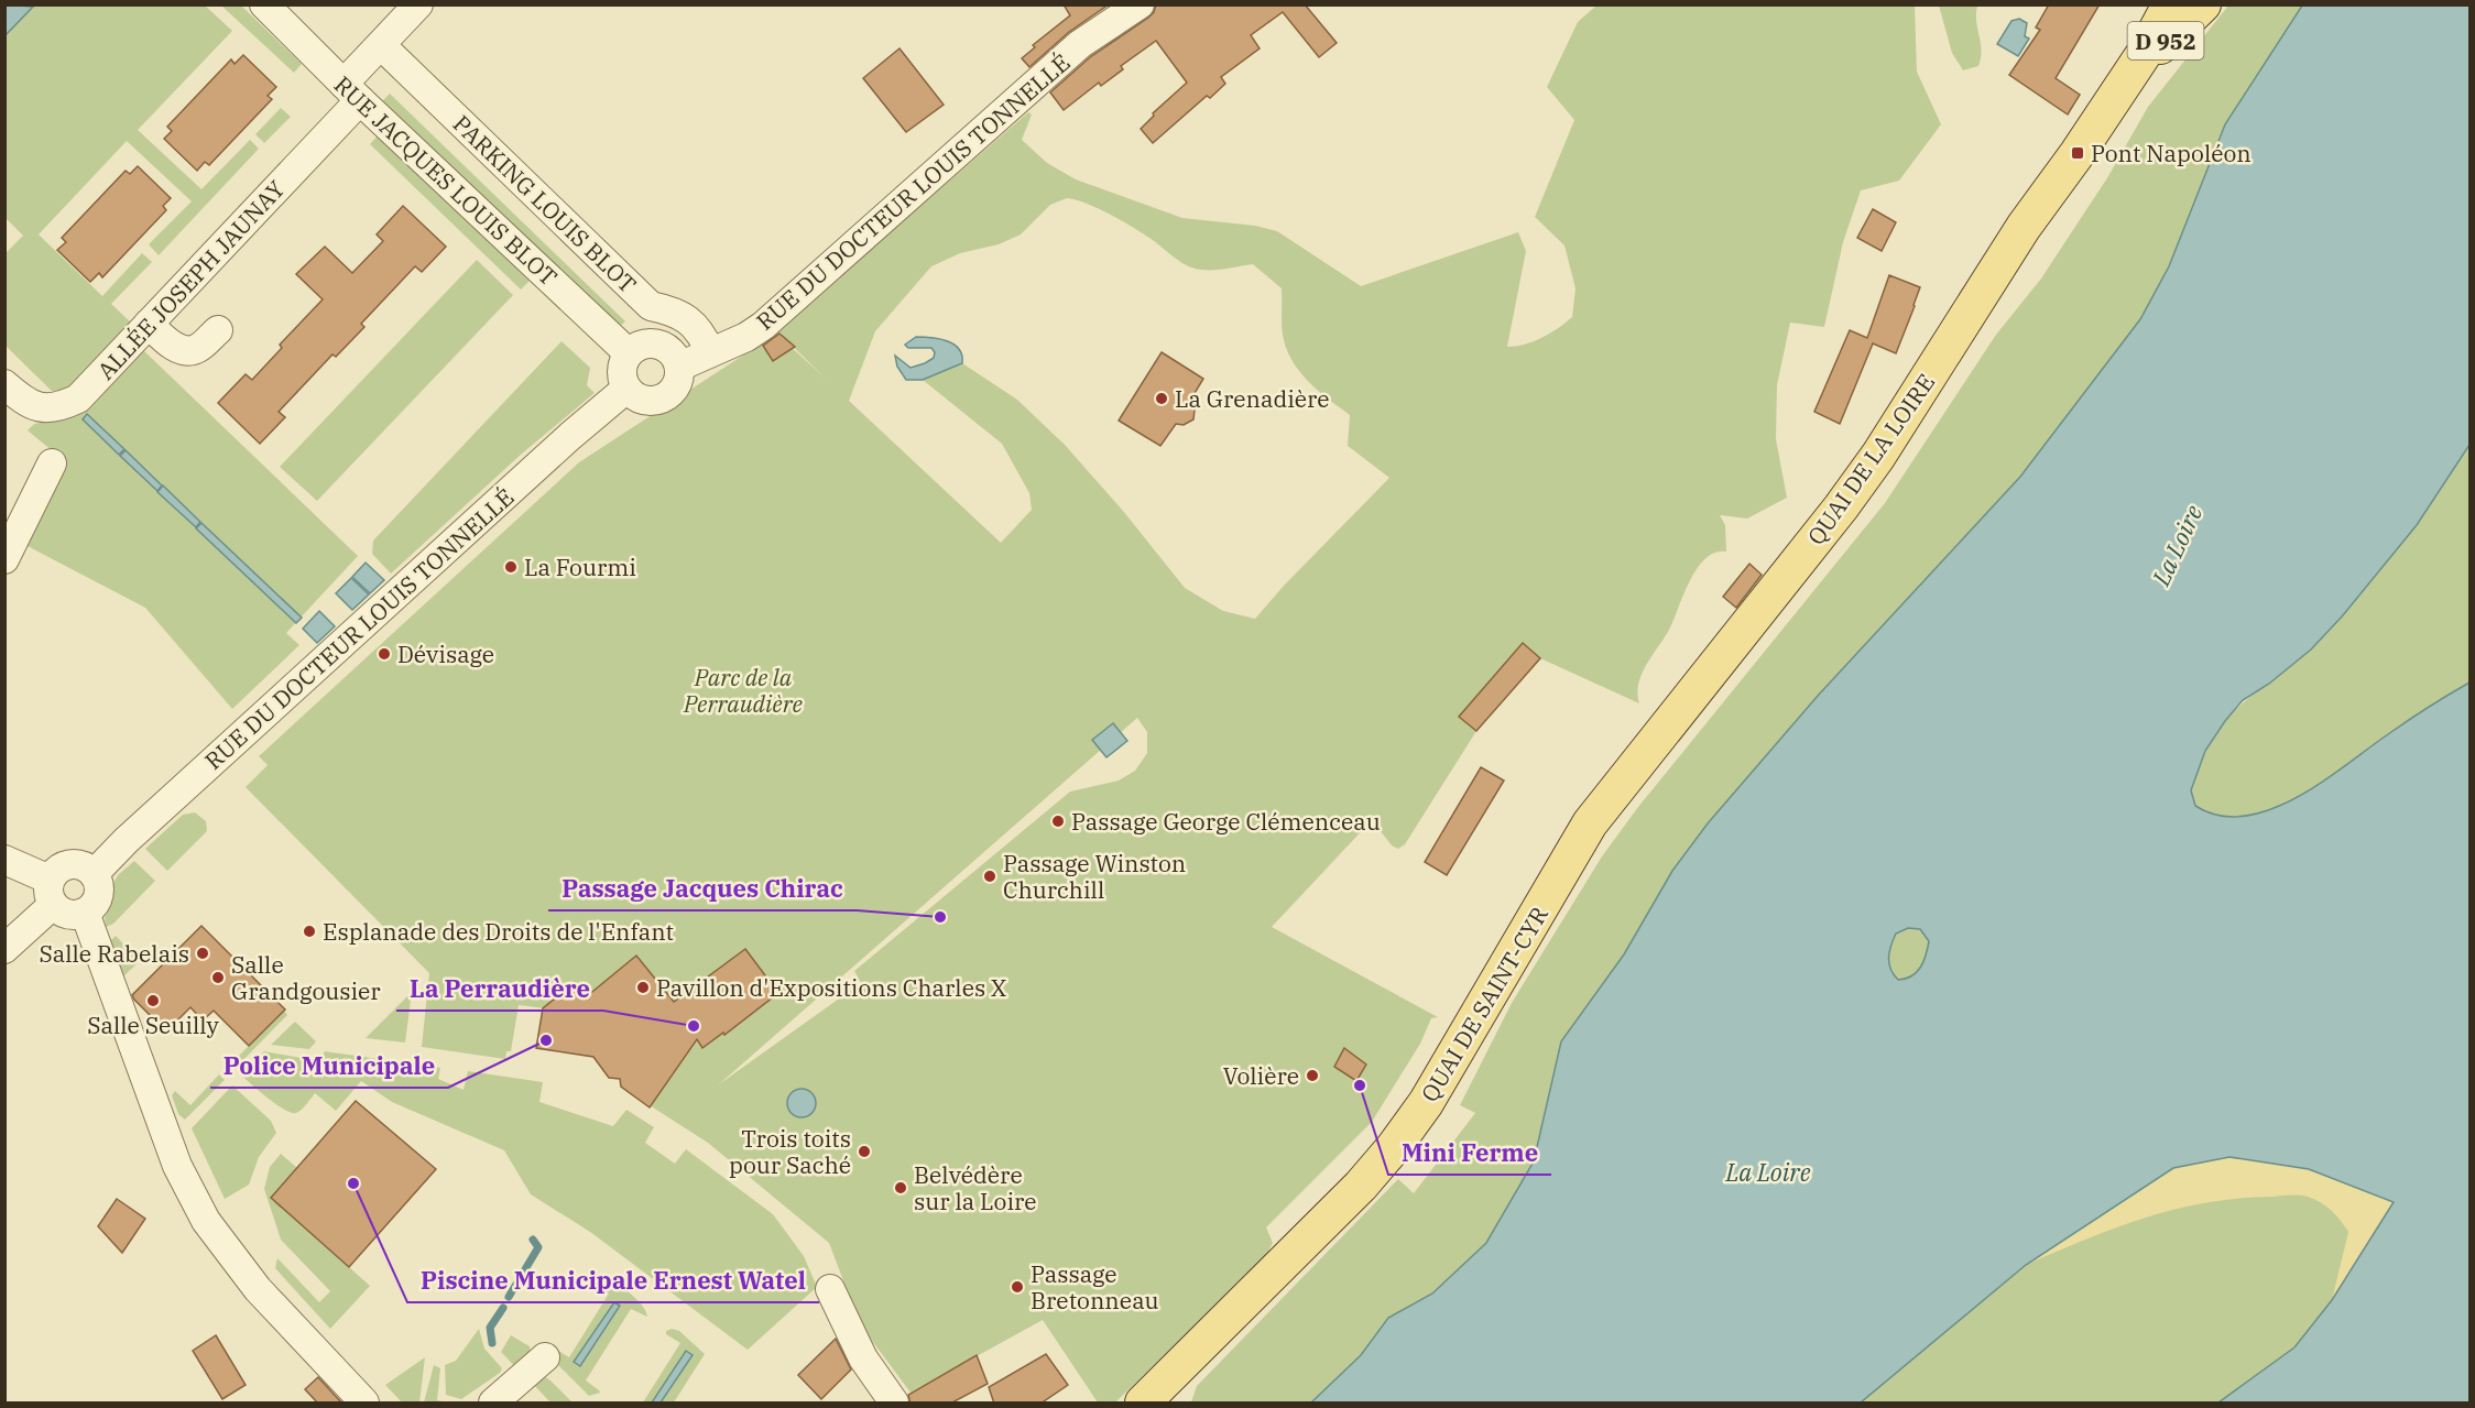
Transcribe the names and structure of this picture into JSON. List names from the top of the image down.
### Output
{
  "streets": {
    "main road": ["D 952", "QUAI DE LA LOIRE", "QUAI DE SAINT-CYR"],
    "street": [
      "RUE JACQUES LOUIS BLOT",
      "RUE DU DOCTEUR LOUIS TONNELLÉ",
      "PARKING LOUIS BLOT",
      "ALLÉE JOSEPH JAUNAY"
    ]
  },
  "crossings": [
    ["RUE JACQUES LOUIS BLOT", "RUE DU DOCTEUR LOUIS TONNELLÉ"],
    ["RUE JACQUES LOUIS BLOT", "ALLÉE JOSEPH JAUNAY"],
    ["RUE DU DOCTEUR LOUIS TONNELLÉ", "PARKING LOUIS BLOT"],
    ["PARKING LOUIS BLOT", "ALLÉE JOSEPH JAUNAY"],
    ["QUAI DE LA LOIRE", "QUAI DE SAINT-CYR"]
  ],
  "water": ["La Loire"],
  "parks": ["Parc de la Perraudière"],
  "places": {
    "transit": ["Pont Napoléon"],
    "other": [
      "La Grenadière",
      "La Fourmi",
      "Dévisage",
      "Passage George Clémenceau",
      "Passage Winston Churchill",
      "Passage Jacques Chirac",
      "Esplanade des Droits de l'Enfant",
      "Salle Rabelais",
      "Salle Grandgousier",
      "Pavillon d'Expositions Charles X",
      "Salle Seuilly",
      "La Perraudière",
      "Police Municipale",
      "Volière",
      "Mini Ferme",
      "Trois toits pour Saché",
      "Piscine Municipale Ernest Watel",
      "Belvédère sur la Loire",
      "Passage Bretonneau"
    ]
  }
}
